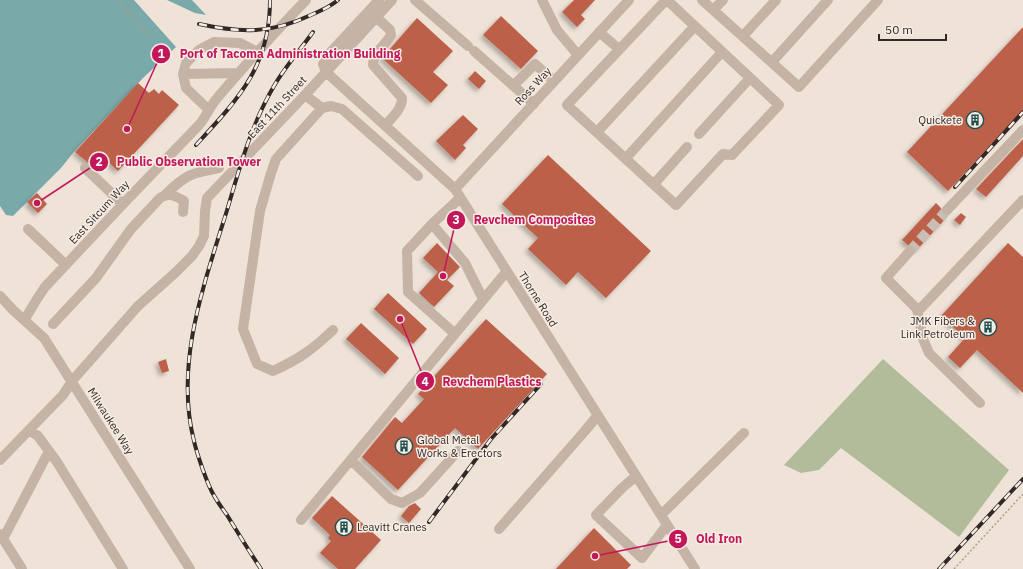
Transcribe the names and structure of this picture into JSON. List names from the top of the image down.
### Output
{
  "streets": {
    "street": [
      "Ross Way",
      "East 11th Street",
      "East Sitcum Way",
      "Thorne Road",
      "Milwaukee Way"
    ]
  },
  "crossings": [
    ["Ross Way", "Thorne Road"],
    ["East 11th Street", "Thorne Road"],
    ["East 11th Street", "Milwaukee Way"],
    ["East Sitcum Way", "Milwaukee Way"]
  ],
  "places": {
    "building": [
      "Quickete",
      "JMK Fibers & Link Petroleum",
      "Global Metal Works & Erectors",
      "Leavitt Cranes"
    ],
    "other": [
      "Port of Tacoma Administration Building",
      "Public Observation Tower",
      "Revchem Composites",
      "Revchem Plastics",
      "Old Iron"
    ]
  },
  "scale_bar": "50 m"
}
